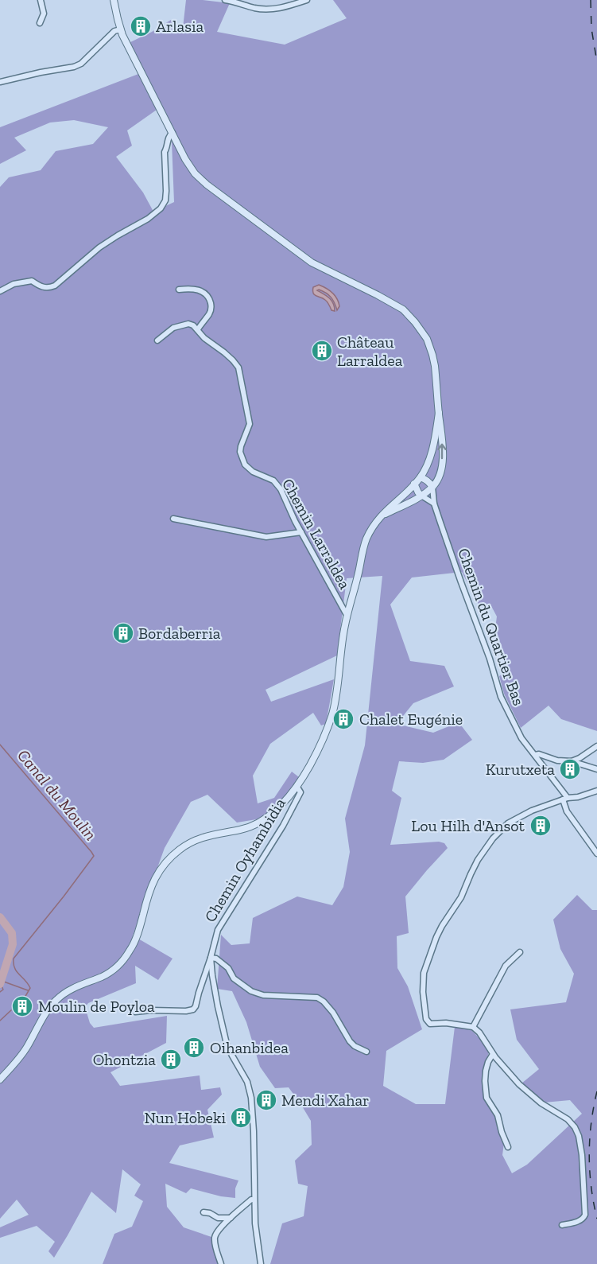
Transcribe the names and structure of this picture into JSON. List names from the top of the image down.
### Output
{
  "streets": {
    "street": ["Chemin Larraldea", "Chemin du Quartier Bas", "Chemin Oyhambidia"]
  },
  "water": ["Canal du Moulin"],
  "places": {
    "building": [
      "Arlasia",
      "Château Larraldea",
      "Bordaberria",
      "Chalet Eugénie",
      "Kurutxeta",
      "Lou Hilh d'Ansot",
      "Moulin de Poyloa",
      "Oihanbidea",
      "Ohontzia",
      "Mendi Xahar",
      "Nun Hobeki"
    ]
  }
}
